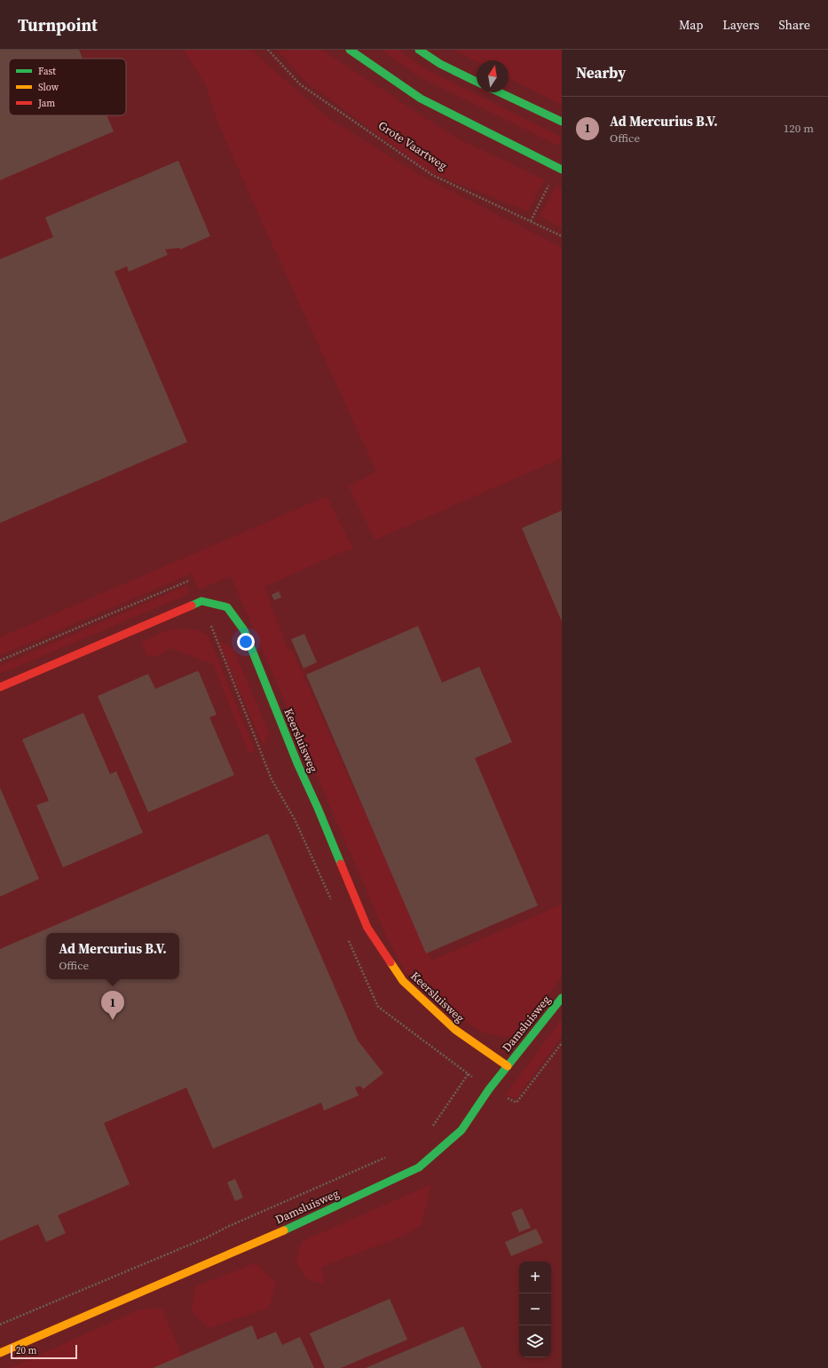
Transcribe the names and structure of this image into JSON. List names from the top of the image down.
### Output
{
  "streets": {
    "street": ["Keersluisweg", "Damsluisweg"],
    "path": ["Grote Vaartweg"]
  },
  "crossings": [
    ["Keersluisweg", "Damsluisweg"]
  ],
  "legend": ["Fast", "Slow", "Jam"],
  "scale_bar": "20 m",
  "north": "top",
  "page": {
    "header": "Turnpoint",
    "nav": ["Map", "Layers", "Share"],
    "heading": "Nearby",
    "list": [
      {
        "mark": "1",
        "name": "Ad Mercurius B.V.",
        "note": "Office",
        "value": "120 m"
      }
    ],
    "popup": ["Ad Mercurius B.V.", "Office"],
    "pins": "1",
    "map_buttons": ["+", "−"],
    "scale": "20 m"
  }
}
